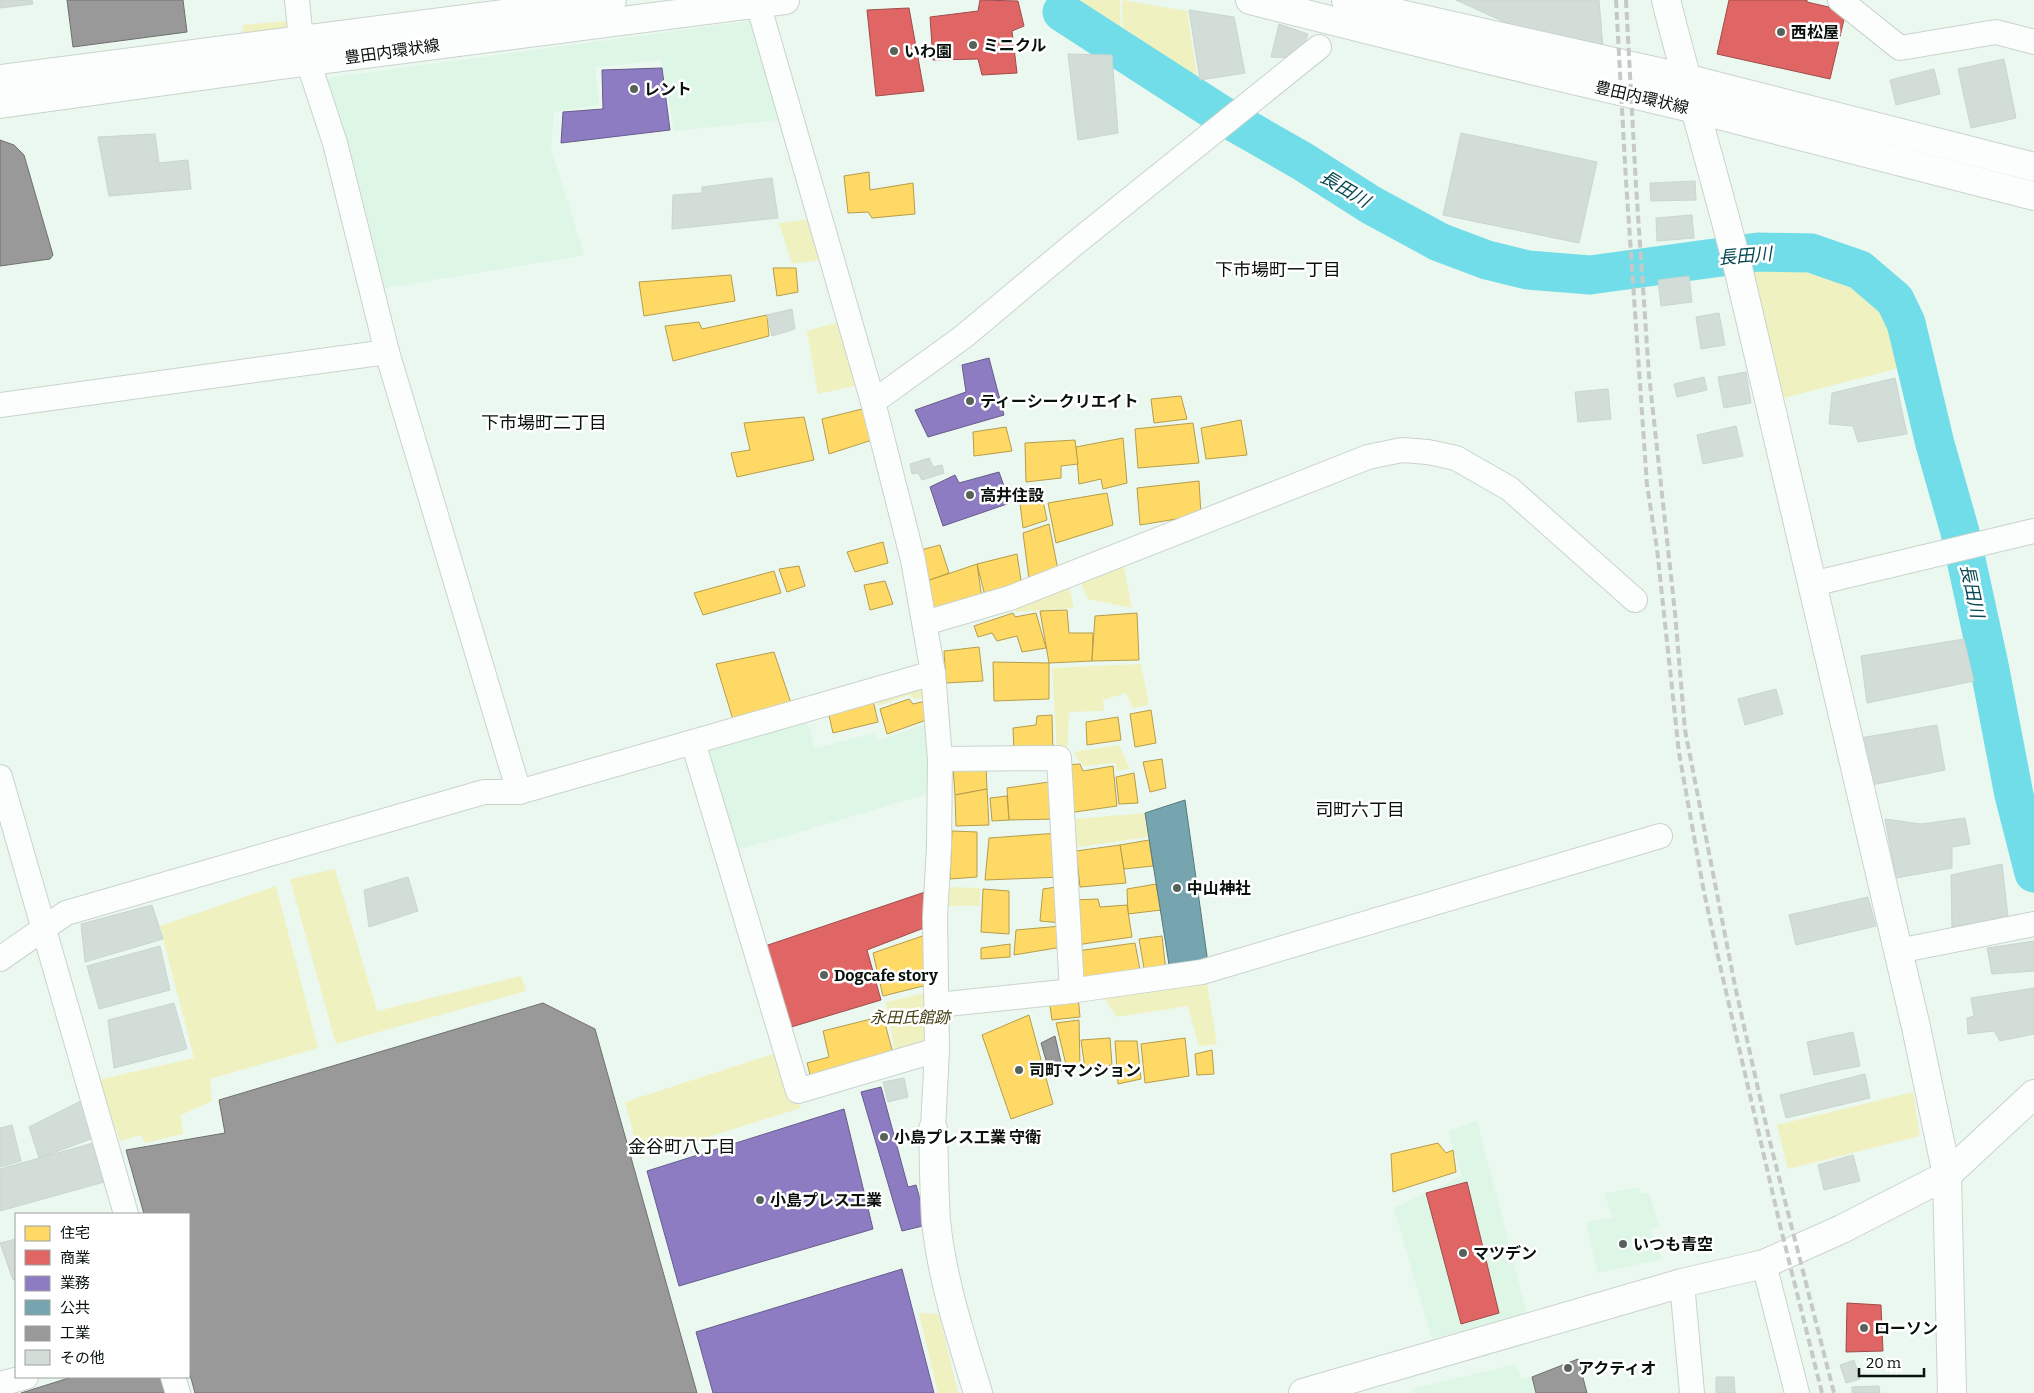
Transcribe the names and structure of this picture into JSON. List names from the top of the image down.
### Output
{
  "streets": {
    "street": ["豊田内環状線"]
  },
  "districts": [
    "下市場町一丁目",
    "下市場町二丁目",
    "司町六丁目",
    "金谷町八丁目"
  ],
  "water": ["長田川"],
  "parks": ["永田氏館跡"],
  "places": [
    "西松屋",
    "ミニクル",
    "いわ園",
    "レント",
    "ティーシークリエイト",
    "高井住設",
    "中山神社",
    "Dogcafe story",
    "司町マンション",
    "小島プレス工業 守衛",
    "小島プレス工業",
    "いつも青空",
    "マツデン",
    "ローソン",
    "アクティオ"
  ],
  "legend": [
    "住宅",
    "商業",
    "業務",
    "公共",
    "工業",
    "その他"
  ],
  "scale_bar": "20 m"
}
